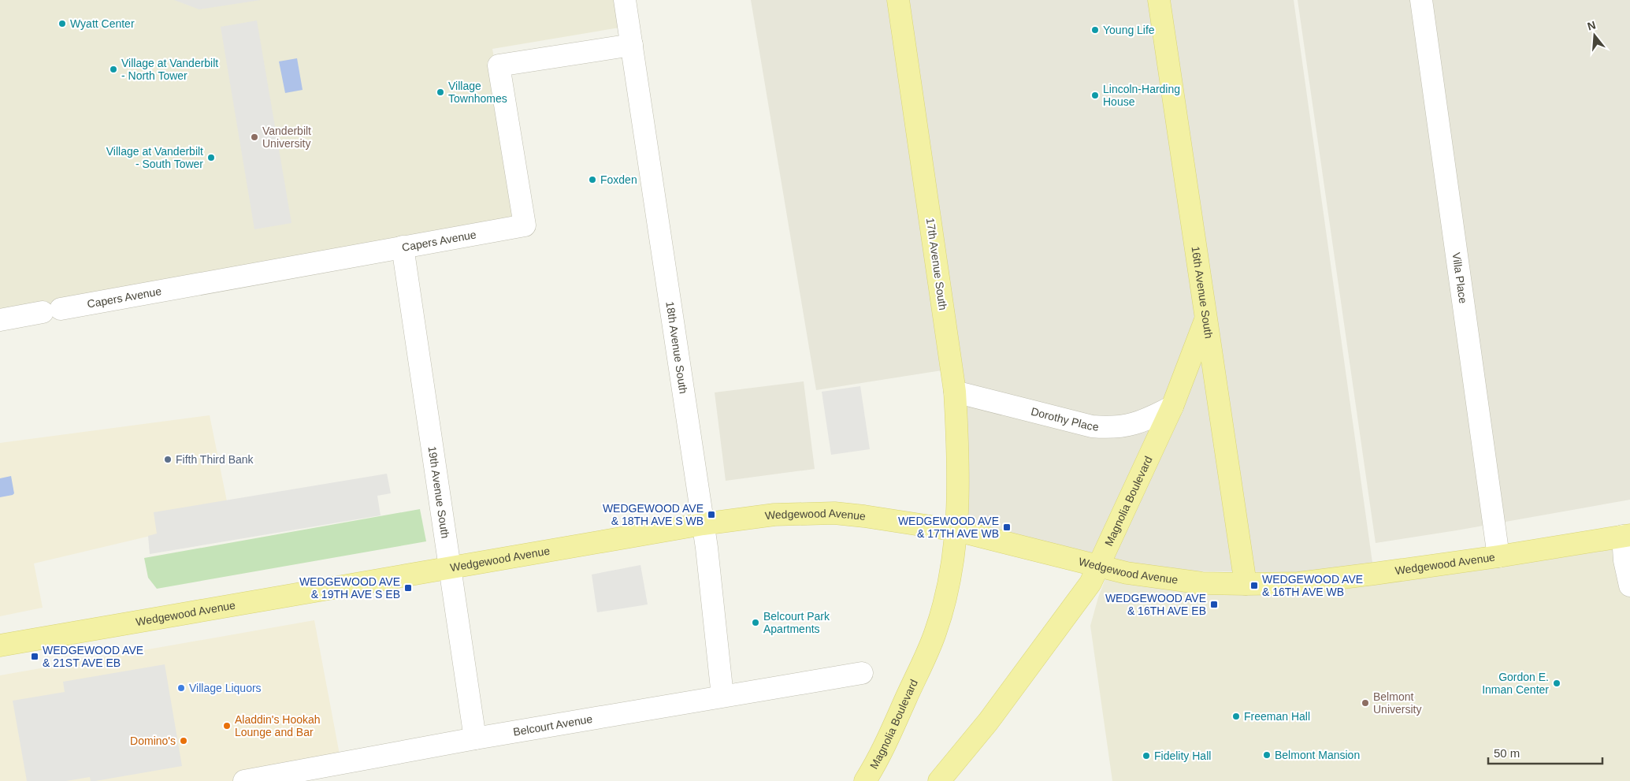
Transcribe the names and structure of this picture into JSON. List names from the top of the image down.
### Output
{
  "streets": {
    "main road": [
      "17th Avenue South",
      "16th Avenue South",
      "Magnolia Boulevard",
      "Wedgewood Avenue"
    ],
    "street": [
      "Capers Avenue",
      "Villa Place",
      "18th Avenue South",
      "Dorothy Place",
      "19th Avenue South",
      "Belcourt Avenue"
    ]
  },
  "crossings": [
    ["Capers Avenue", "18th Avenue South"],
    ["Capers Avenue", "19th Avenue South"],
    ["17th Avenue South", "Dorothy Place"],
    ["17th Avenue South", "Magnolia Boulevard"],
    ["17th Avenue South", "Wedgewood Avenue"],
    ["Villa Place", "Wedgewood Avenue"],
    ["16th Avenue South", "Magnolia Boulevard"],
    ["16th Avenue South", "Wedgewood Avenue"],
    ["18th Avenue South", "Wedgewood Avenue"],
    ["18th Avenue South", "Belcourt Avenue"],
    ["Dorothy Place", "Magnolia Boulevard"],
    ["19th Avenue South", "Wedgewood Avenue"],
    ["19th Avenue South", "Belcourt Avenue"],
    ["Magnolia Boulevard", "Wedgewood Avenue"]
  ],
  "places": {
    "other": [
      "Wyatt Center",
      "Young Life",
      "Village at Vanderbilt - North Tower",
      "Village Townhomes",
      "Lincoln-Harding House",
      "Vanderbilt University",
      "Village at Vanderbilt - South Tower",
      "Foxden",
      "Fifth Third Bank",
      "Belcourt Park Apartments",
      "Gordon E. Inman Center",
      "Village Liquors",
      "Belmont University",
      "Freeman Hall",
      "Aladdin's Hookah Lounge and Bar",
      "Domino's",
      "Belmont Mansion",
      "Fidelity Hall"
    ],
    "transit": [
      "WEDGEWOOD AVE & 18TH AVE S WB",
      "WEDGEWOOD AVE & 17TH AVE WB",
      "WEDGEWOOD AVE & 16TH AVE WB",
      "WEDGEWOOD AVE & 19TH AVE S EB",
      "WEDGEWOOD AVE & 16TH AVE EB",
      "WEDGEWOOD AVE & 21ST AVE EB"
    ]
  },
  "scale_bar": "50 m",
  "north": "top"
}
